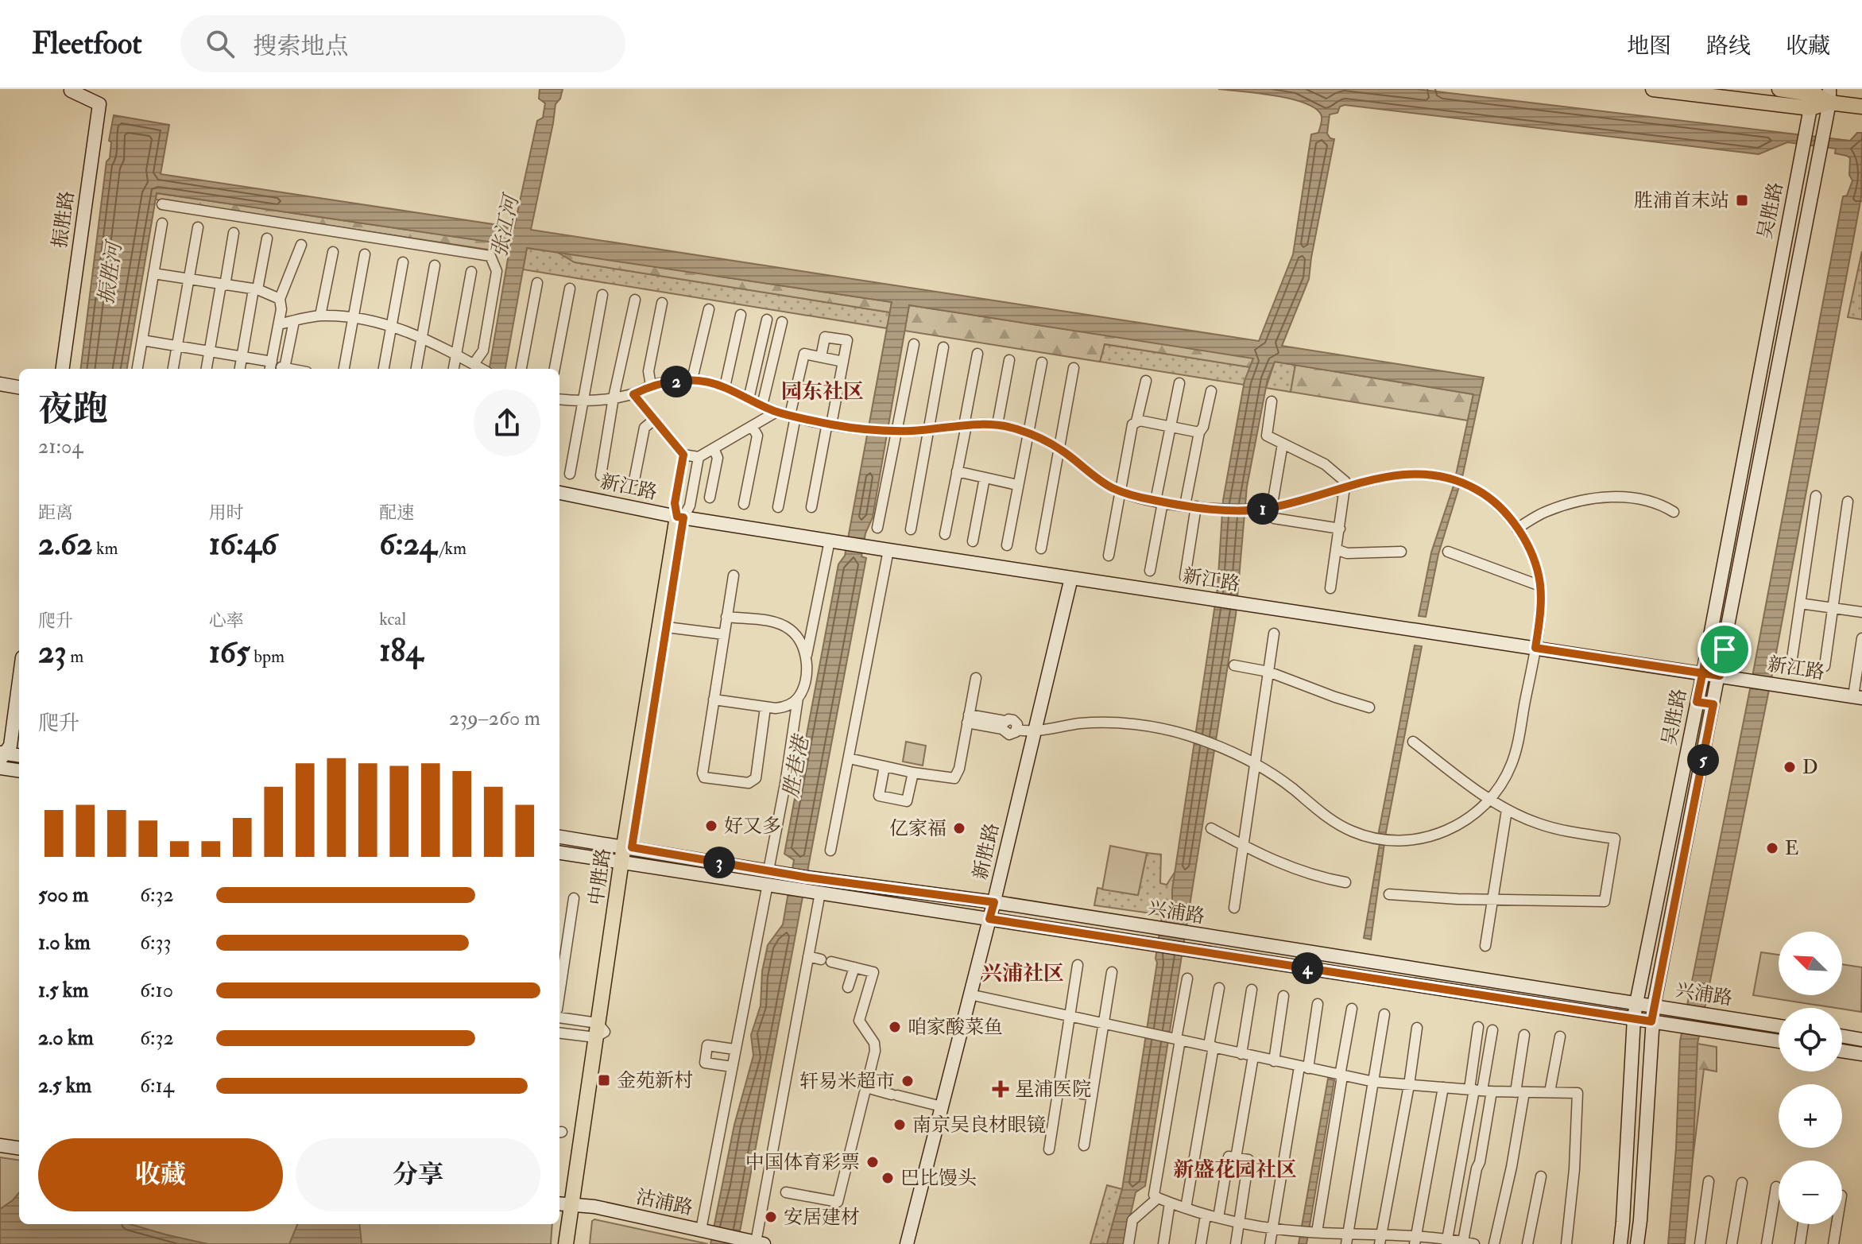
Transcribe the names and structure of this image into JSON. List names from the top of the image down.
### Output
{
  "streets": {
    "main road": [
      "吴胜路",
      "振胜路",
      "新江路",
      "新胜路",
      "中胜路",
      "兴浦路",
      "沽浦路"
    ]
  },
  "crossings": [
    ["吴胜路", "新江路"],
    ["吴胜路", "兴浦路"],
    ["新江路", "新胜路"],
    ["新江路", "中胜路"],
    ["新胜路", "兴浦路"],
    ["中胜路", "兴浦路"],
    ["中胜路", "沽浦路"]
  ],
  "districts": ["园东社区", "兴浦社区", "新盛花园社区"],
  "water": ["张江河", "振胜河", "胜巷港"],
  "places": {
    "transit": ["胜浦首末站", "金苑新村"],
    "other": [
      "D",
      "好又多",
      "亿家福",
      "E",
      "咱家酸菜鱼",
      "轩易米超市",
      "南京吴良材眼镜",
      "中国体育彩票",
      "巴比馒头",
      "安居建材"
    ],
    "health": ["星浦医院"]
  },
  "north": "top left",
  "page": {
    "header": "Fleetfoot",
    "search": "搜索地点",
    "nav": ["地图", "路线", "收藏"],
    "pins": [
      "2",
      "1",
      "5",
      "3",
      "4"
    ],
    "heading": ["夜跑", "21:04"],
    "stats": [
      ["距离", "2.62 km"],
      ["用时", "16:46"],
      ["配速", "6:24 /km"],
      ["爬升", "23 m"],
      ["心率", "165 bpm"],
      ["kcal", "184"]
    ],
    "chart": ["爬升", "239–260 m"],
    "list": [
      {
        "name": "500 m",
        "note": "6:32"
      },
      {
        "name": "1.0 km",
        "note": "6:33"
      },
      {
        "name": "1.5 km",
        "note": "6:10"
      },
      {
        "name": "2.0 km",
        "note": "6:32"
      },
      {
        "name": "2.5 km",
        "note": "6:14"
      }
    ],
    "map_buttons": ["+", "−"],
    "buttons": ["收藏", "分享"]
  }
}
